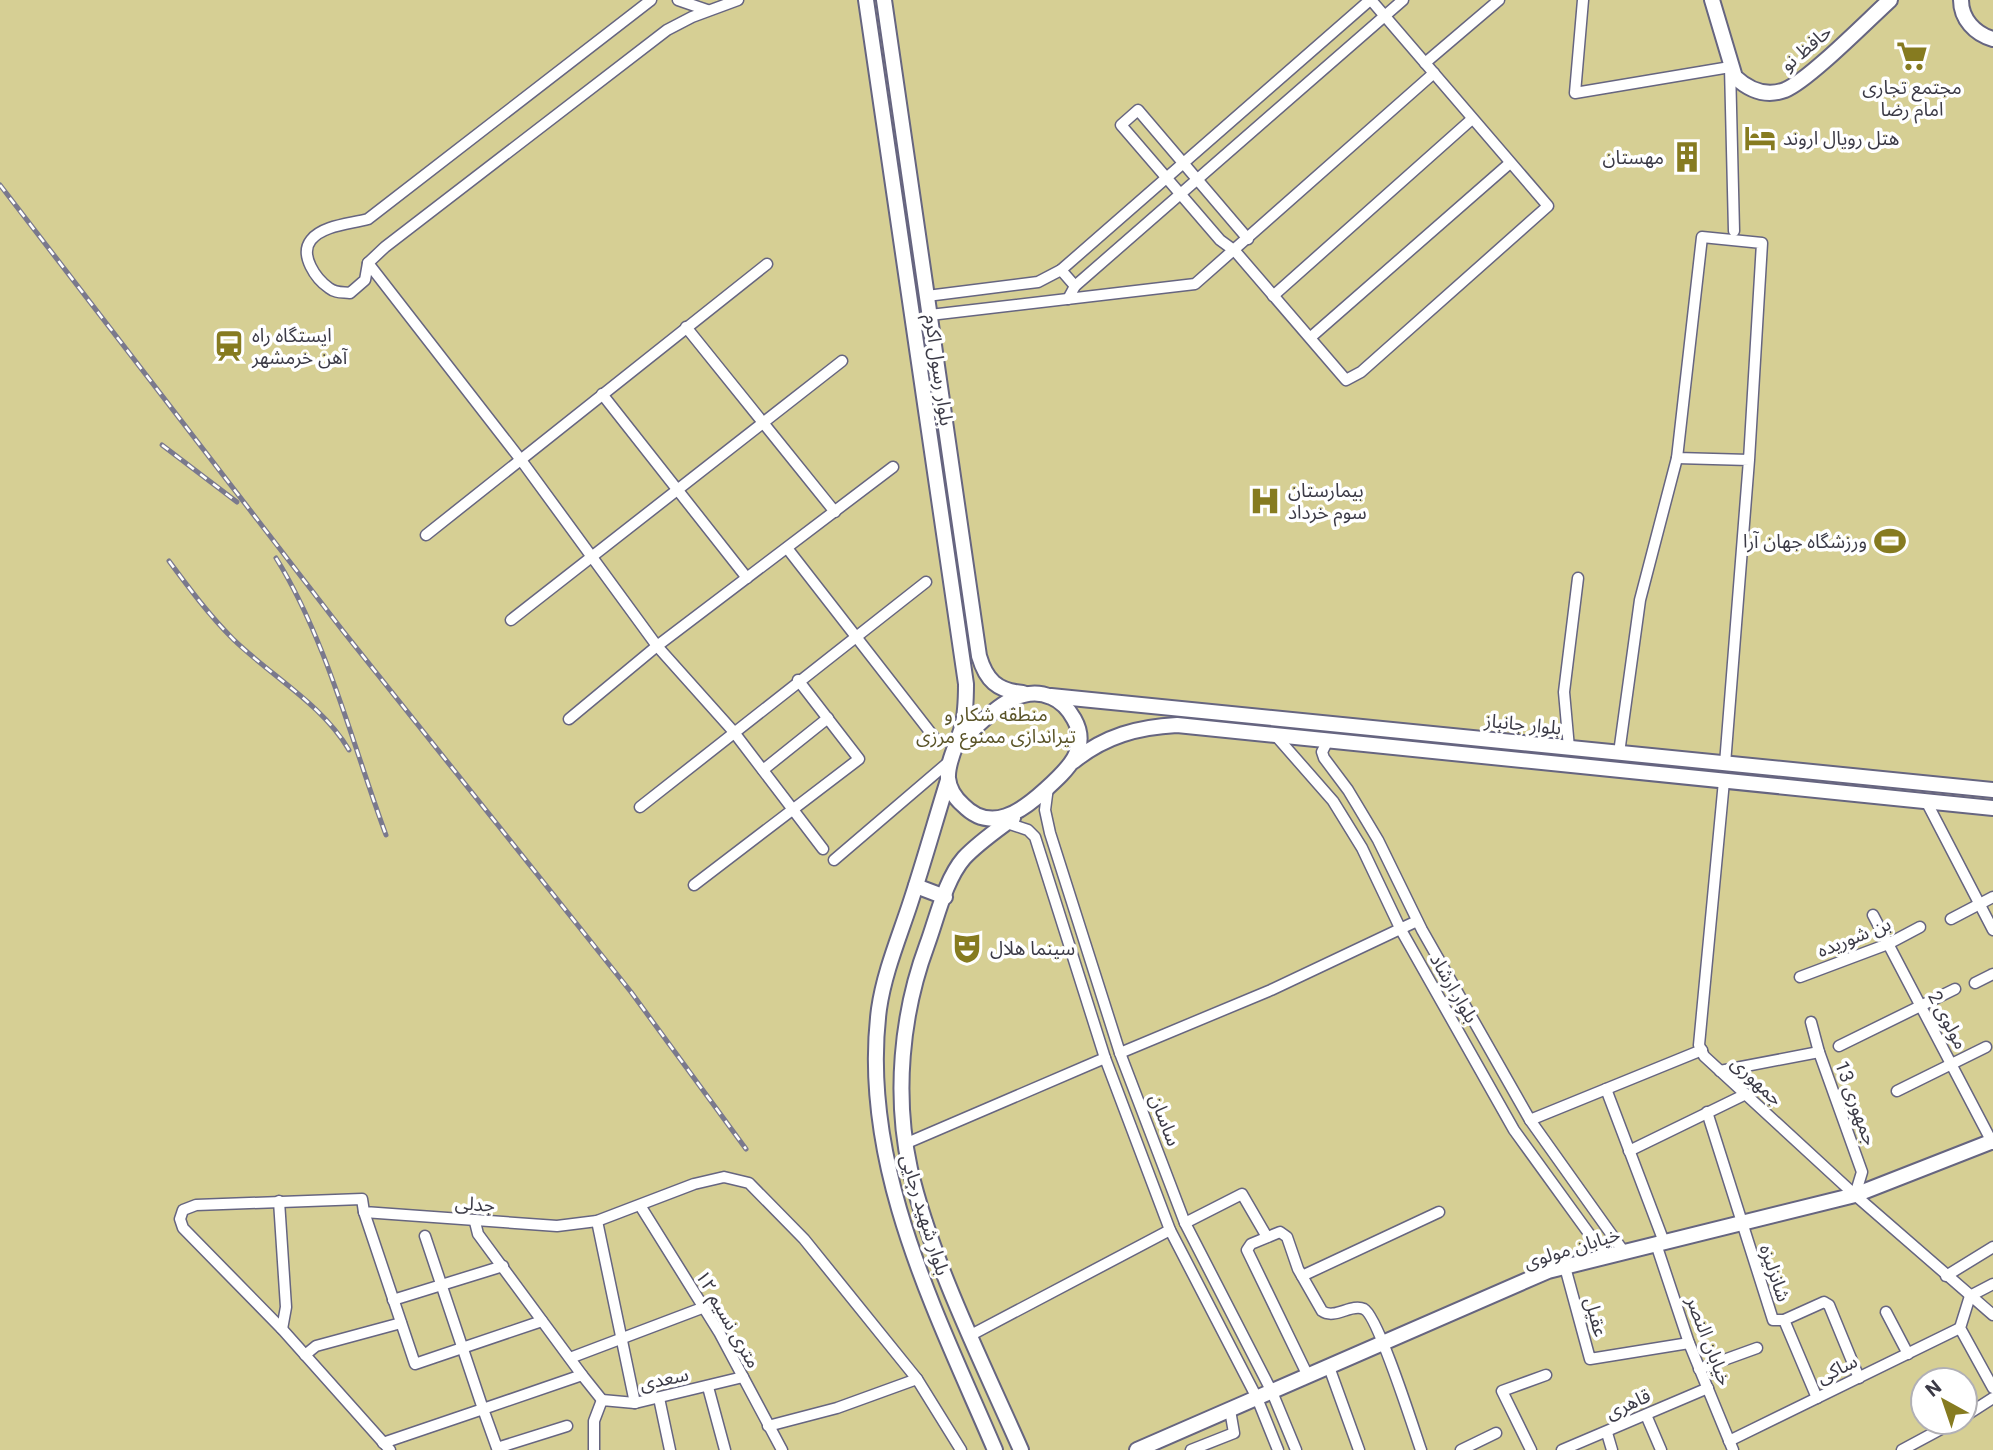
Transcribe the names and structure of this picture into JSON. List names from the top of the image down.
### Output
{
  "streets": {
    "main road": [
      "حافظ نو",
      "بلوار رسول اکرم",
      "بلوار جانباز",
      "بلوار شهید رجایی",
      "خیابان مولوی"
    ],
    "street": [
      "بن شوریده",
      "بلوار ارشاد",
      "مولوی 2",
      "جمهوری",
      "جمهوری 13",
      "ساسان",
      "جدلی",
      "شانزلیزه",
      "عقیل",
      "۱۲ متری نسیم",
      "خیابان النصر",
      "ساکی",
      "سعدی",
      "قاهری"
    ]
  },
  "crossings": [
    ["بلوار رسول اکرم", "بلوار جانباز"],
    ["بلوار رسول اکرم", "ساسان"],
    ["بلوار رسول اکرم", "بلوار شهید رجایی"],
    ["بلوار جانباز", "بلوار ارشاد"],
    ["بلوار جانباز", "ساسان"],
    ["بلوار جانباز", "بلوار شهید رجایی"],
    ["بن شوریده", "مولوی 2"],
    ["بلوار ارشاد", "خیابان مولوی"],
    ["مولوی 2", "خیابان مولوی"],
    ["جمهوری", "جمهوری 13"],
    ["جمهوری", "خیابان مولوی"],
    ["جمهوری 13", "خیابان مولوی"],
    ["ساسان", "بلوار شهید رجایی"],
    ["ساسان", "خیابان مولوی"],
    ["جدلی", "۱۲ متری نسیم"],
    ["خیابان مولوی", "شانزلیزه"],
    ["خیابان مولوی", "عقیل"],
    ["خیابان مولوی", "خیابان النصر"],
    ["شانزلیزه", "ساکی"],
    ["عقیل", "خیابان النصر"],
    ["۱۲ متری نسیم", "سعدی"],
    ["خیابان النصر", "ساکی"],
    ["خیابان النصر", "قاهری"]
  ],
  "parks": ["منطقه شکار و تیراندازی ممنوع مرزی"],
  "places": {
    "supermarket": ["مجتمع تجاری امام رضا"],
    "hotel": ["هتل رویال اروند"],
    "building": ["مهستان"],
    "station": ["ایستگاه راه آهن خرمشهر"],
    "hospital": ["بیمارستان سوم خرداد"],
    "sports": ["ورزشگاه جهان آرا"],
    "theatre": ["سینما هلال"]
  },
  "north": "top left"
}
